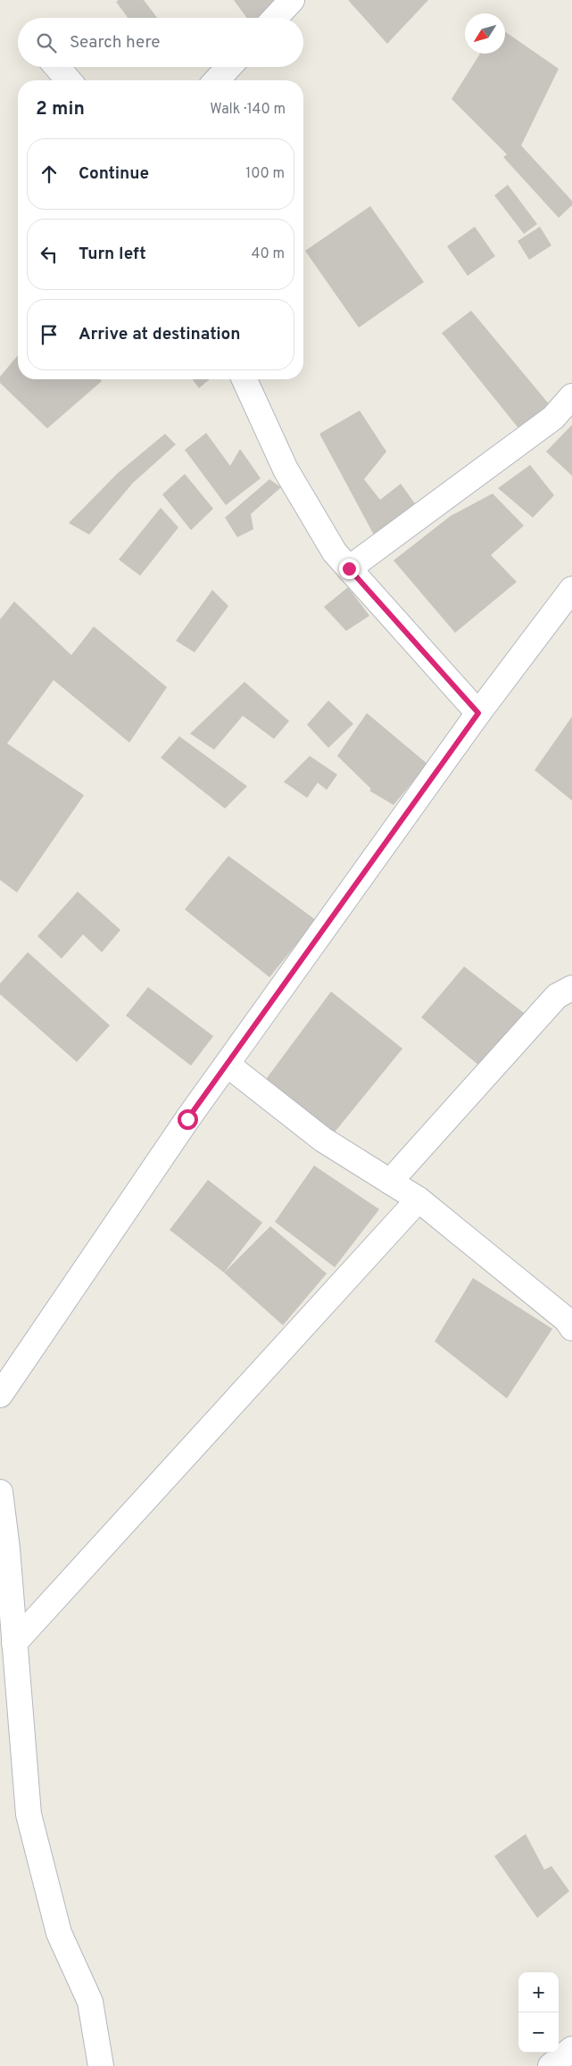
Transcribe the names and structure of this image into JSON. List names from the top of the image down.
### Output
{
  "north": "bottom left",
  "page": {
    "search": "Search here",
    "heading": ["2 min", "Walk · 140 m"],
    "list": [
      ["Continue", "100 m"],
      ["Turn left", "40 m"],
      "Arrive at destination"
    ],
    "map_buttons": ["+", "−"]
  }
}
